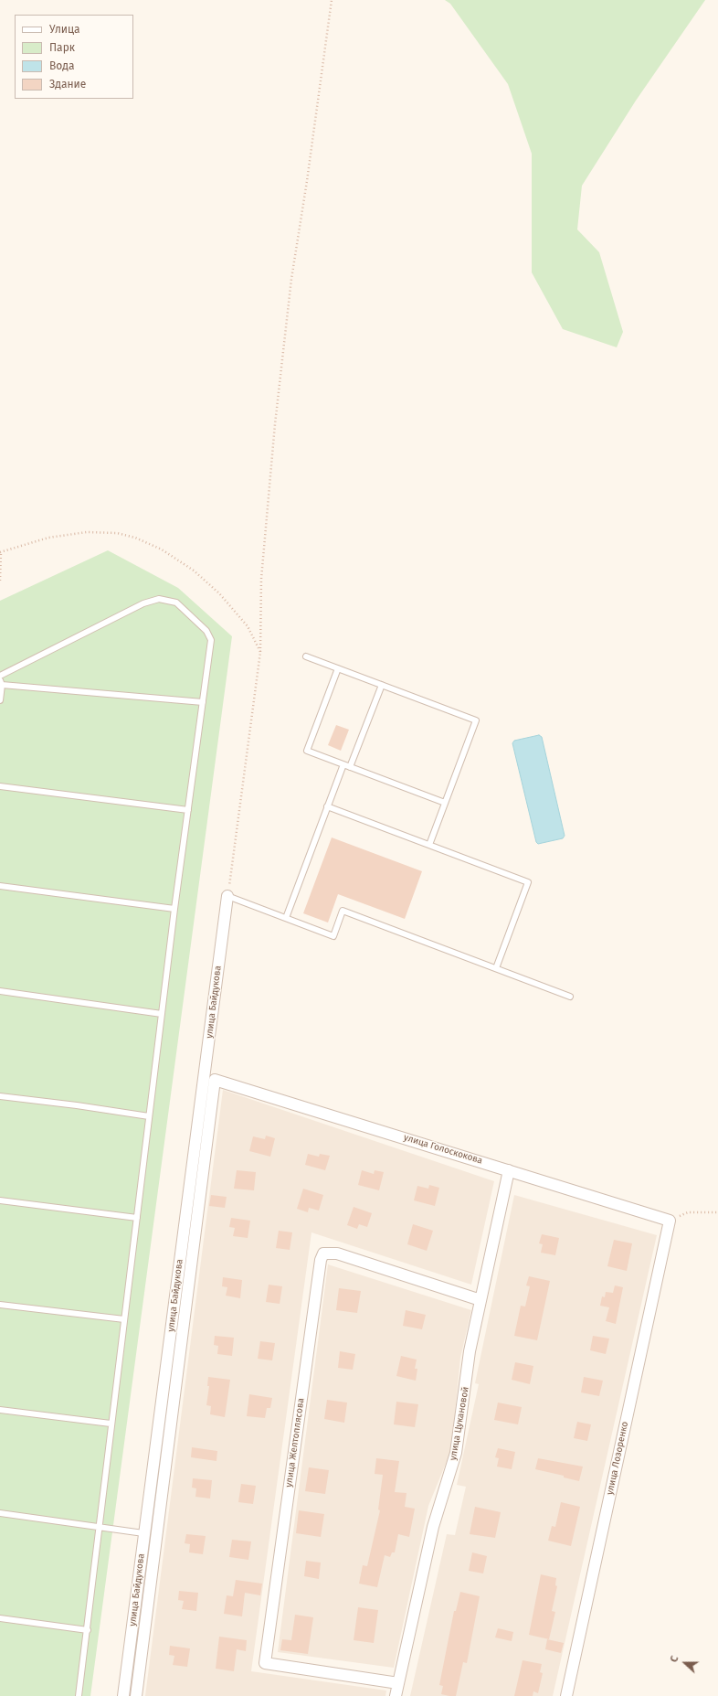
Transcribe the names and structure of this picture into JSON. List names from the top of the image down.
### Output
{
  "streets": {
    "street": [
      "улица Байдукова",
      "улица Голоскокова",
      "улица Цукановой",
      "улица Желтоплясова",
      "улица Лозоренко"
    ]
  },
  "crossings": [
    ["улица Байдукова", "улица Голоскокова"],
    ["улица Голоскокова", "улица Цукановой"],
    ["улица Голоскокова", "улица Лозоренко"],
    ["улица Цукановой", "улица Желтоплясова"]
  ],
  "legend": [
    "Улица",
    "Парк",
    "Вода",
    "Здание"
  ],
  "north": "left"
}
